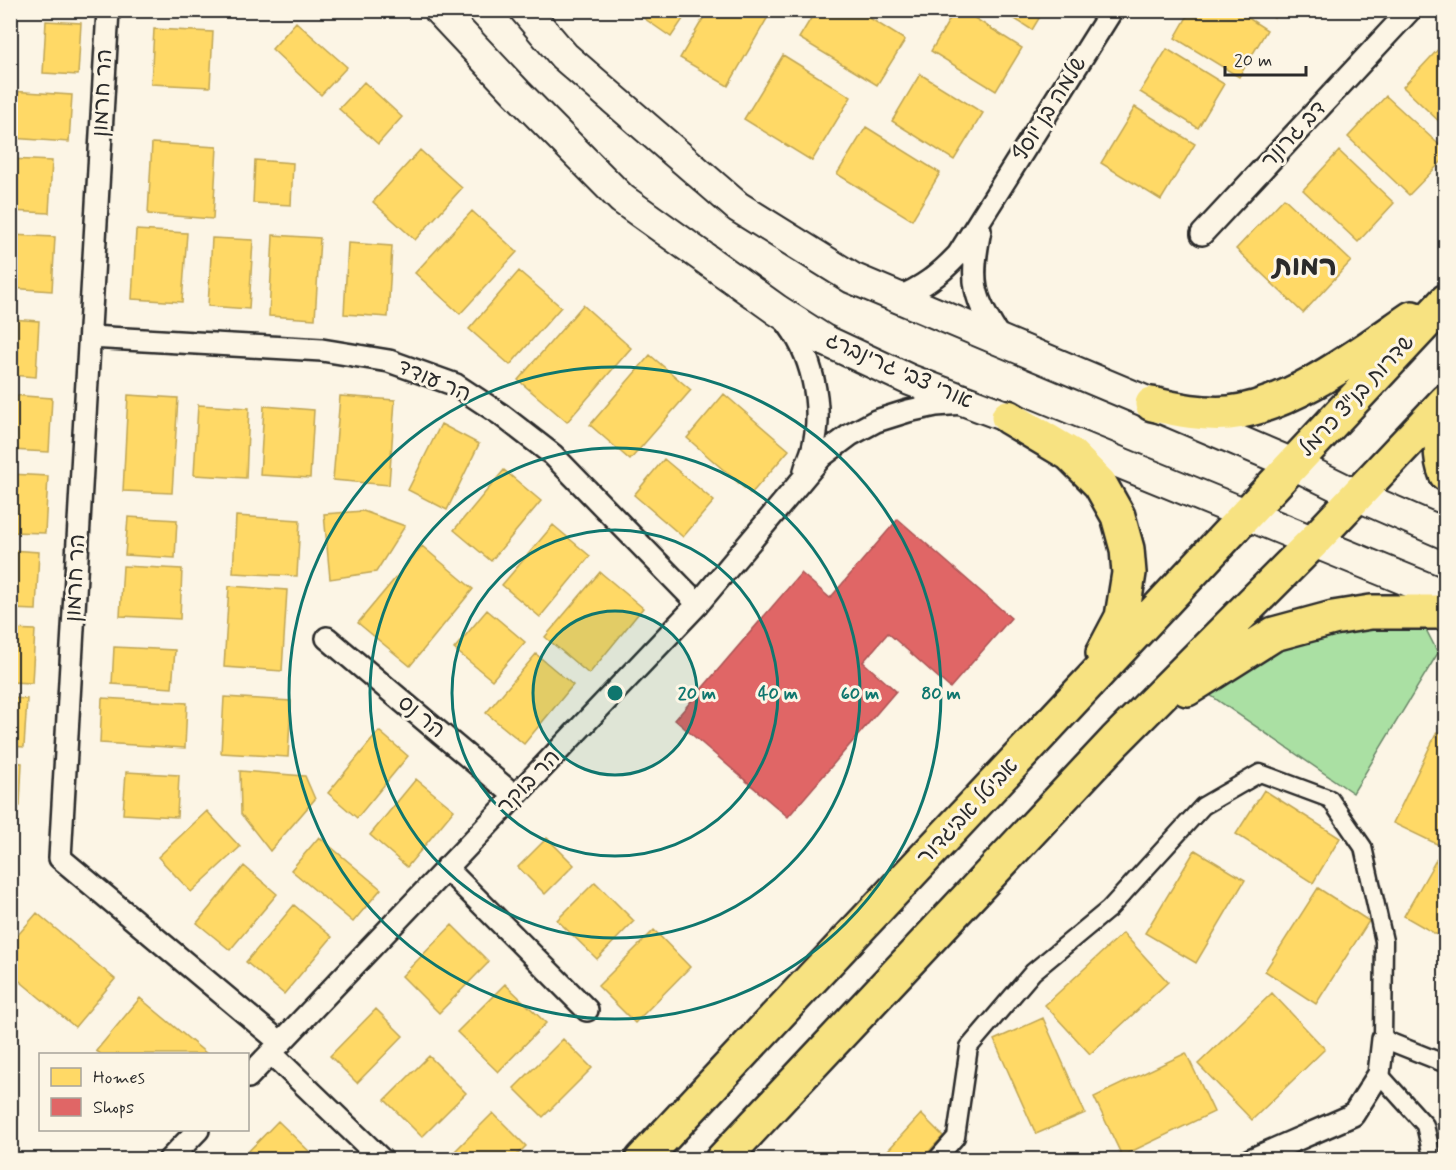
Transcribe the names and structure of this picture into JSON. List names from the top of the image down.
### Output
{
  "streets": {
    "main road": ["אורי צבי גרינברג", "שדרות בנ\"צ כרמל", "אביטל אביגדור"],
    "street": [
      "הר חרמון",
      "שלמה בן יוסף",
      "דב גרונר",
      "הר עודד",
      "הר נס",
      "הר בוקר"
    ]
  },
  "crossings": [
    ["הר חרמון", "הר עודד"],
    ["הר חרמון", "הר בוקר"],
    ["אורי צבי גרינברג", "הר בוקר"],
    ["אורי צבי גרינברג", "אביטל אביגדור"],
    ["הר עודד", "הר בוקר"],
    ["שדרות בנ\"צ כרמל", "אביטל אביגדור"],
    ["הר נס", "הר בוקר"]
  ],
  "districts": ["רמות"],
  "legend": ["Homes", "Shops"],
  "scale_bar": "20 m",
  "rings": [
    "20 m",
    "40 m",
    "60 m",
    "80 m"
  ]
}
